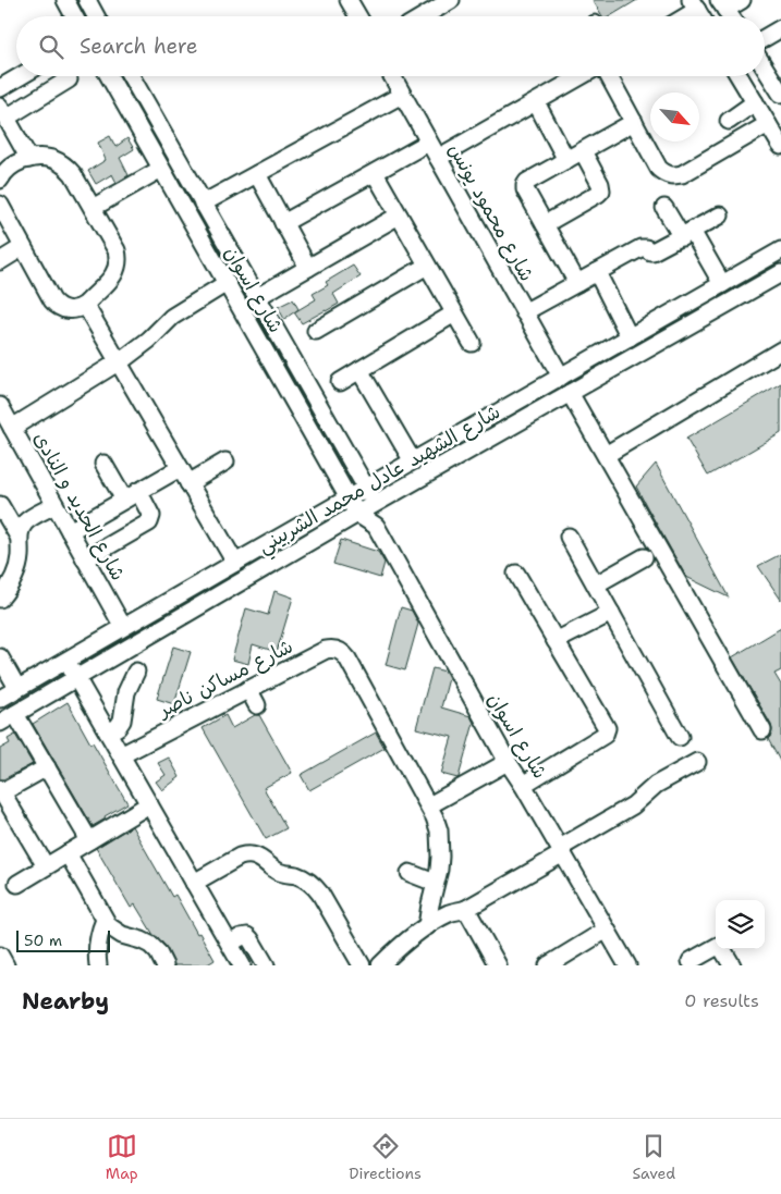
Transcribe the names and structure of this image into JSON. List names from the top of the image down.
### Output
{
  "streets": {
    "street": [
      "شارع محمود يونس",
      "شارع اسوان",
      "شارع الشهيد عادل محمد الشربيني",
      "شارع الحديد و النادى",
      "شارع مساكن ناصر"
    ]
  },
  "crossings": [
    ["شارع محمود يونس", "شارع الشهيد عادل محمد الشربيني"],
    ["شارع اسوان", "شارع الشهيد عادل محمد الشربيني"],
    ["شارع الشهيد عادل محمد الشربيني", "شارع الحديد و النادى"]
  ],
  "scale_bar": "50 m",
  "north": "bottom right",
  "page": {
    "search": "Search here",
    "scale": "50 m",
    "heading": ["Nearby", "0 results"],
    "nav": ["Map", "Directions", "Saved"]
  }
}
